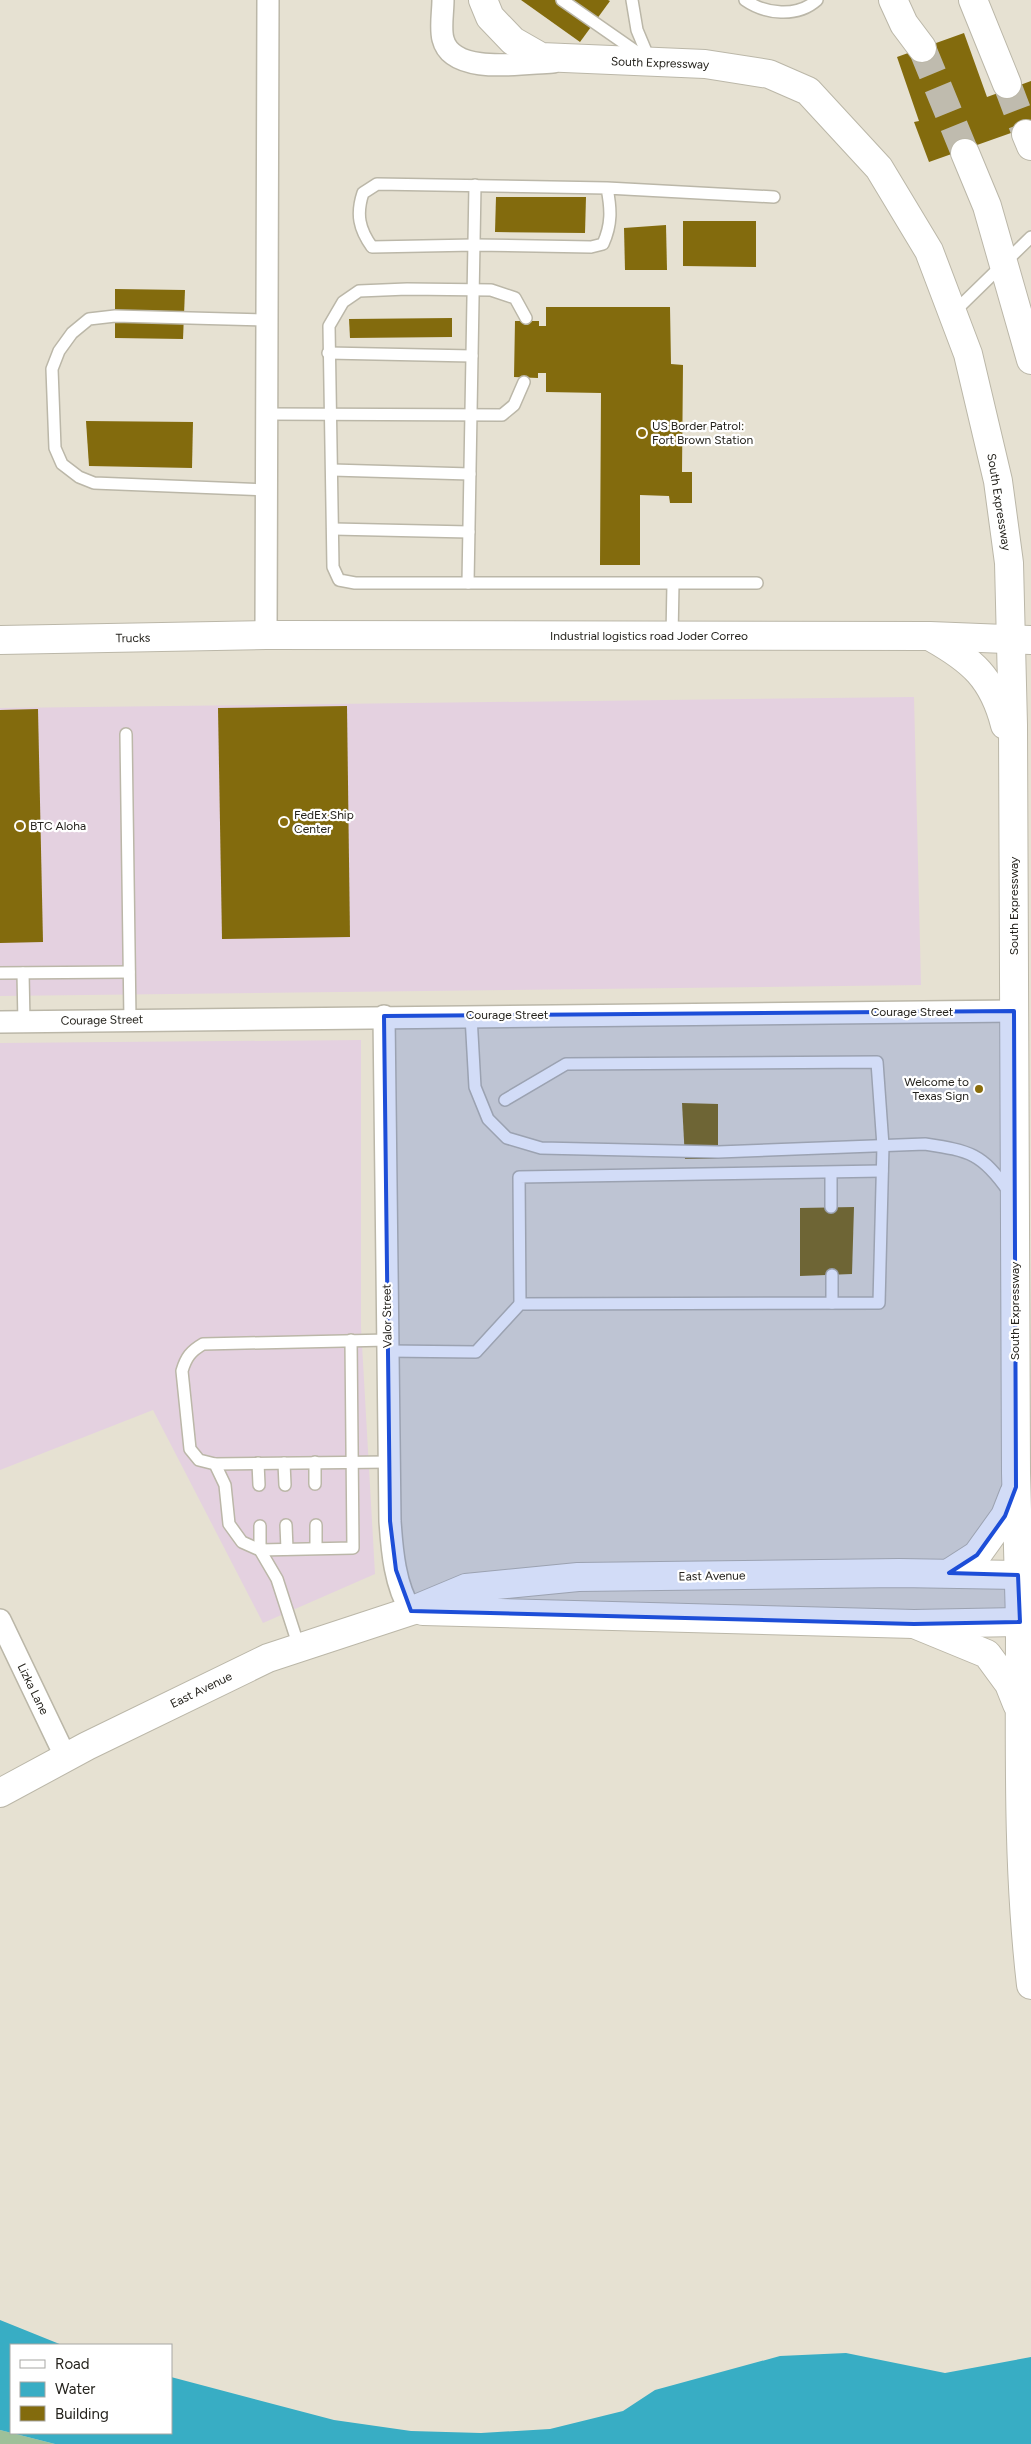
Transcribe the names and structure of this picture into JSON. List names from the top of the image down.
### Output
{
  "streets": {
    "main road": [
      "South Expressway",
      "Industrial logistics road Joder Correo",
      "Trucks",
      "East Avenue"
    ],
    "street": ["Courage Street", "Valor Street", "Lizka Lane"]
  },
  "crossings": [
    ["South Expressway", "Industrial logistics road Joder Correo"],
    ["South Expressway", "Courage Street"],
    ["South Expressway", "East Avenue"],
    ["Industrial logistics road Joder Correo", "Trucks"],
    ["Courage Street", "Valor Street"],
    ["Valor Street", "East Avenue"],
    ["East Avenue", "Lizka Lane"]
  ],
  "places": [
    "US Border Patrol: Fort Brown Station",
    "FedEx Ship Center",
    "BTC Aloha",
    "Welcome to Texas Sign"
  ],
  "legend": ["Road", "Water", "Building"]
}
